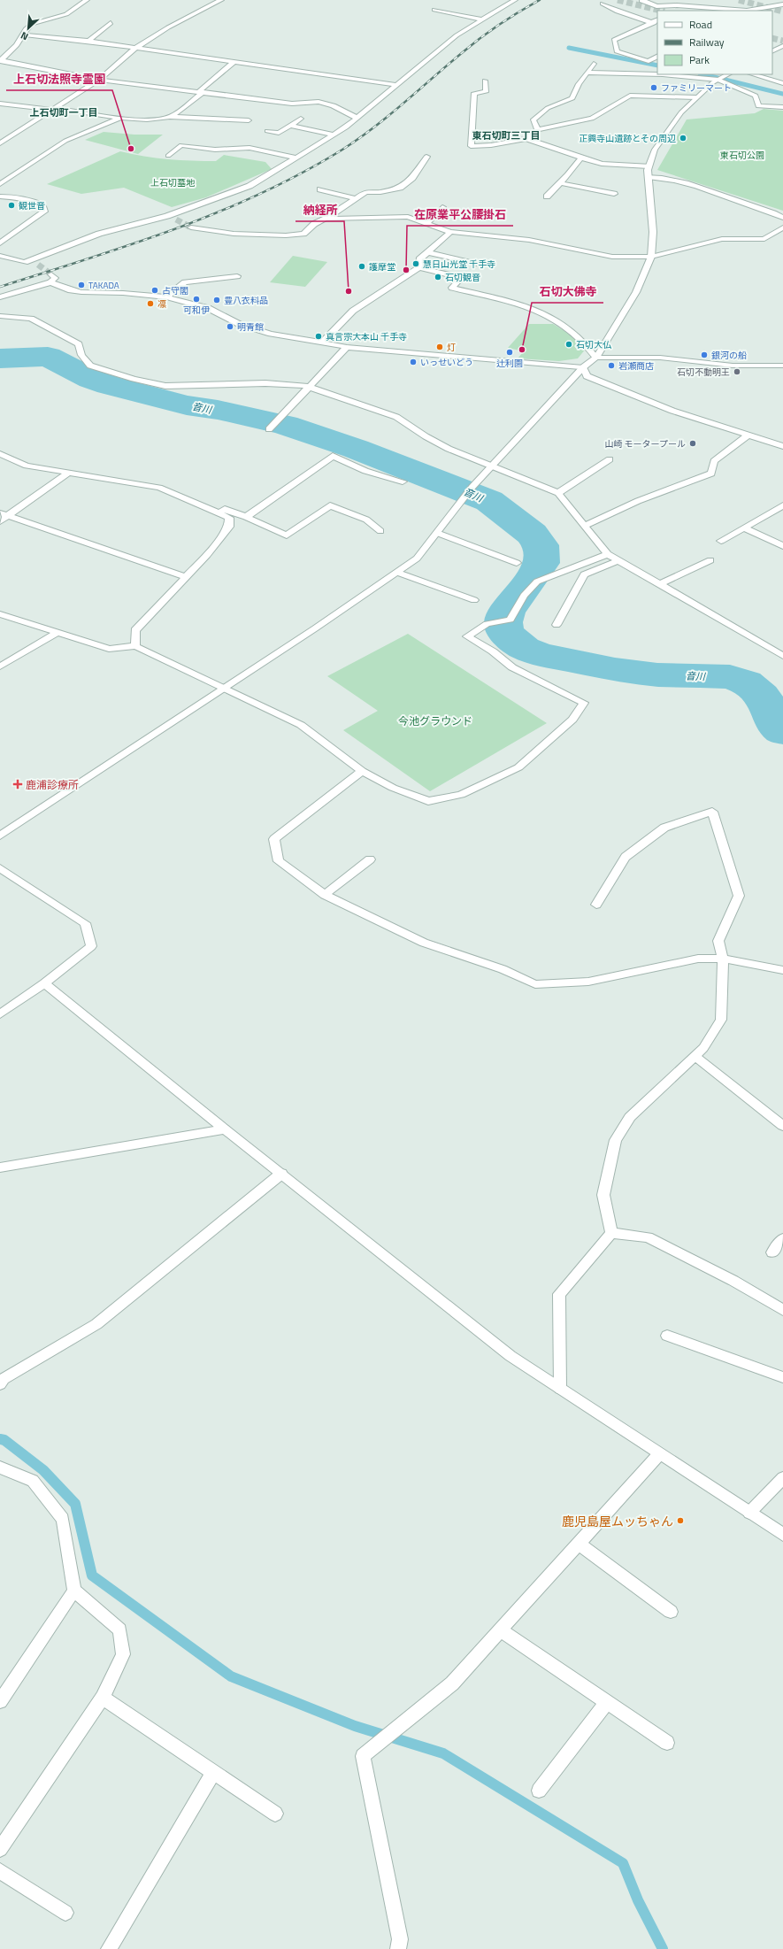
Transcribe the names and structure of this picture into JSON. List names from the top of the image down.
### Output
{
  "districts": ["上石切町一丁目", "東石切町三丁目"],
  "water": ["音川"],
  "parks": ["東石切公園", "上石切墓地", "今池グラウンド"],
  "places": {
    "other": [
      "ファミリーマート",
      "正興寺山遺跡とその周辺",
      "上石切法照寺霊園",
      "観世音",
      "慧日山光堂 千手寺",
      "護摩堂",
      "在原業平公腰掛石",
      "石切観音",
      "TAKADA",
      "占守閣",
      "納経所",
      "可和伊",
      "豊八衣料品",
      "凛",
      "明青館",
      "真言宗大本山 千手寺",
      "石切大仏",
      "灯",
      "石切大佛寺",
      "辻利園",
      "銀河の船",
      "いっせいどう",
      "岩瀬商店",
      "石切不動明王",
      "山崎 モータープール",
      "鹿児島屋ムッちゃん"
    ],
    "health": ["鹿浦診療所"]
  },
  "legend": ["Road", "Railway", "Park"],
  "north": "bottom left"
}
